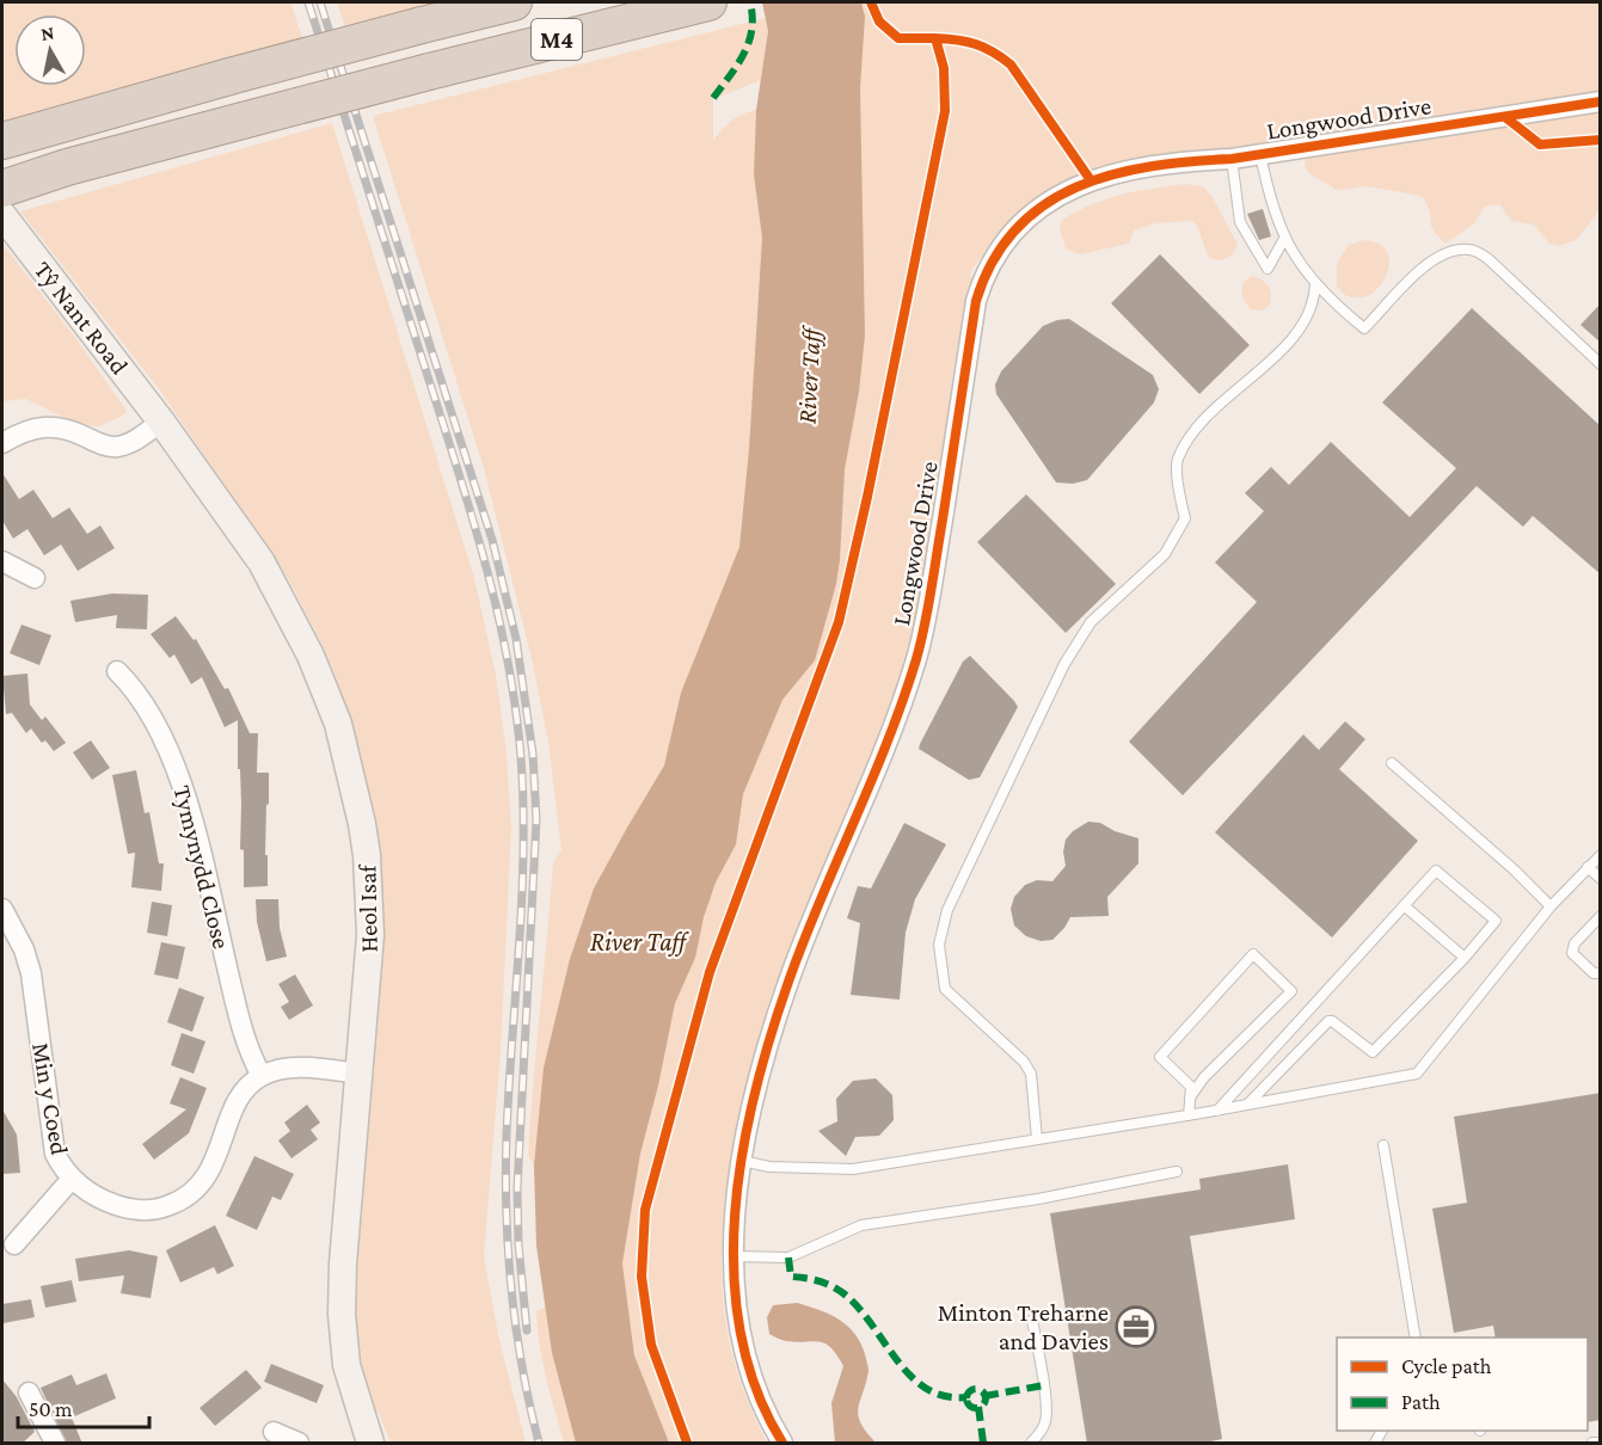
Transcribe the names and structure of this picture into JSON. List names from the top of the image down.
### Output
{
  "streets": {
    "highway": ["M4"],
    "main road": ["Tŷ Nant Road", "Heol Isaf"],
    "street": ["Longwood Drive", "Tymynydd Close", "Min y Coed"]
  },
  "crossings": [
    ["Tŷ Nant Road", "Heol Isaf"],
    ["Tymynydd Close", "Min y Coed"]
  ],
  "water": ["River Taff"],
  "places": {
    "office": ["Minton Treharne and Davies"]
  },
  "legend": ["Cycle path", "Path"],
  "scale_bar": "50 m",
  "north": "top"
}
